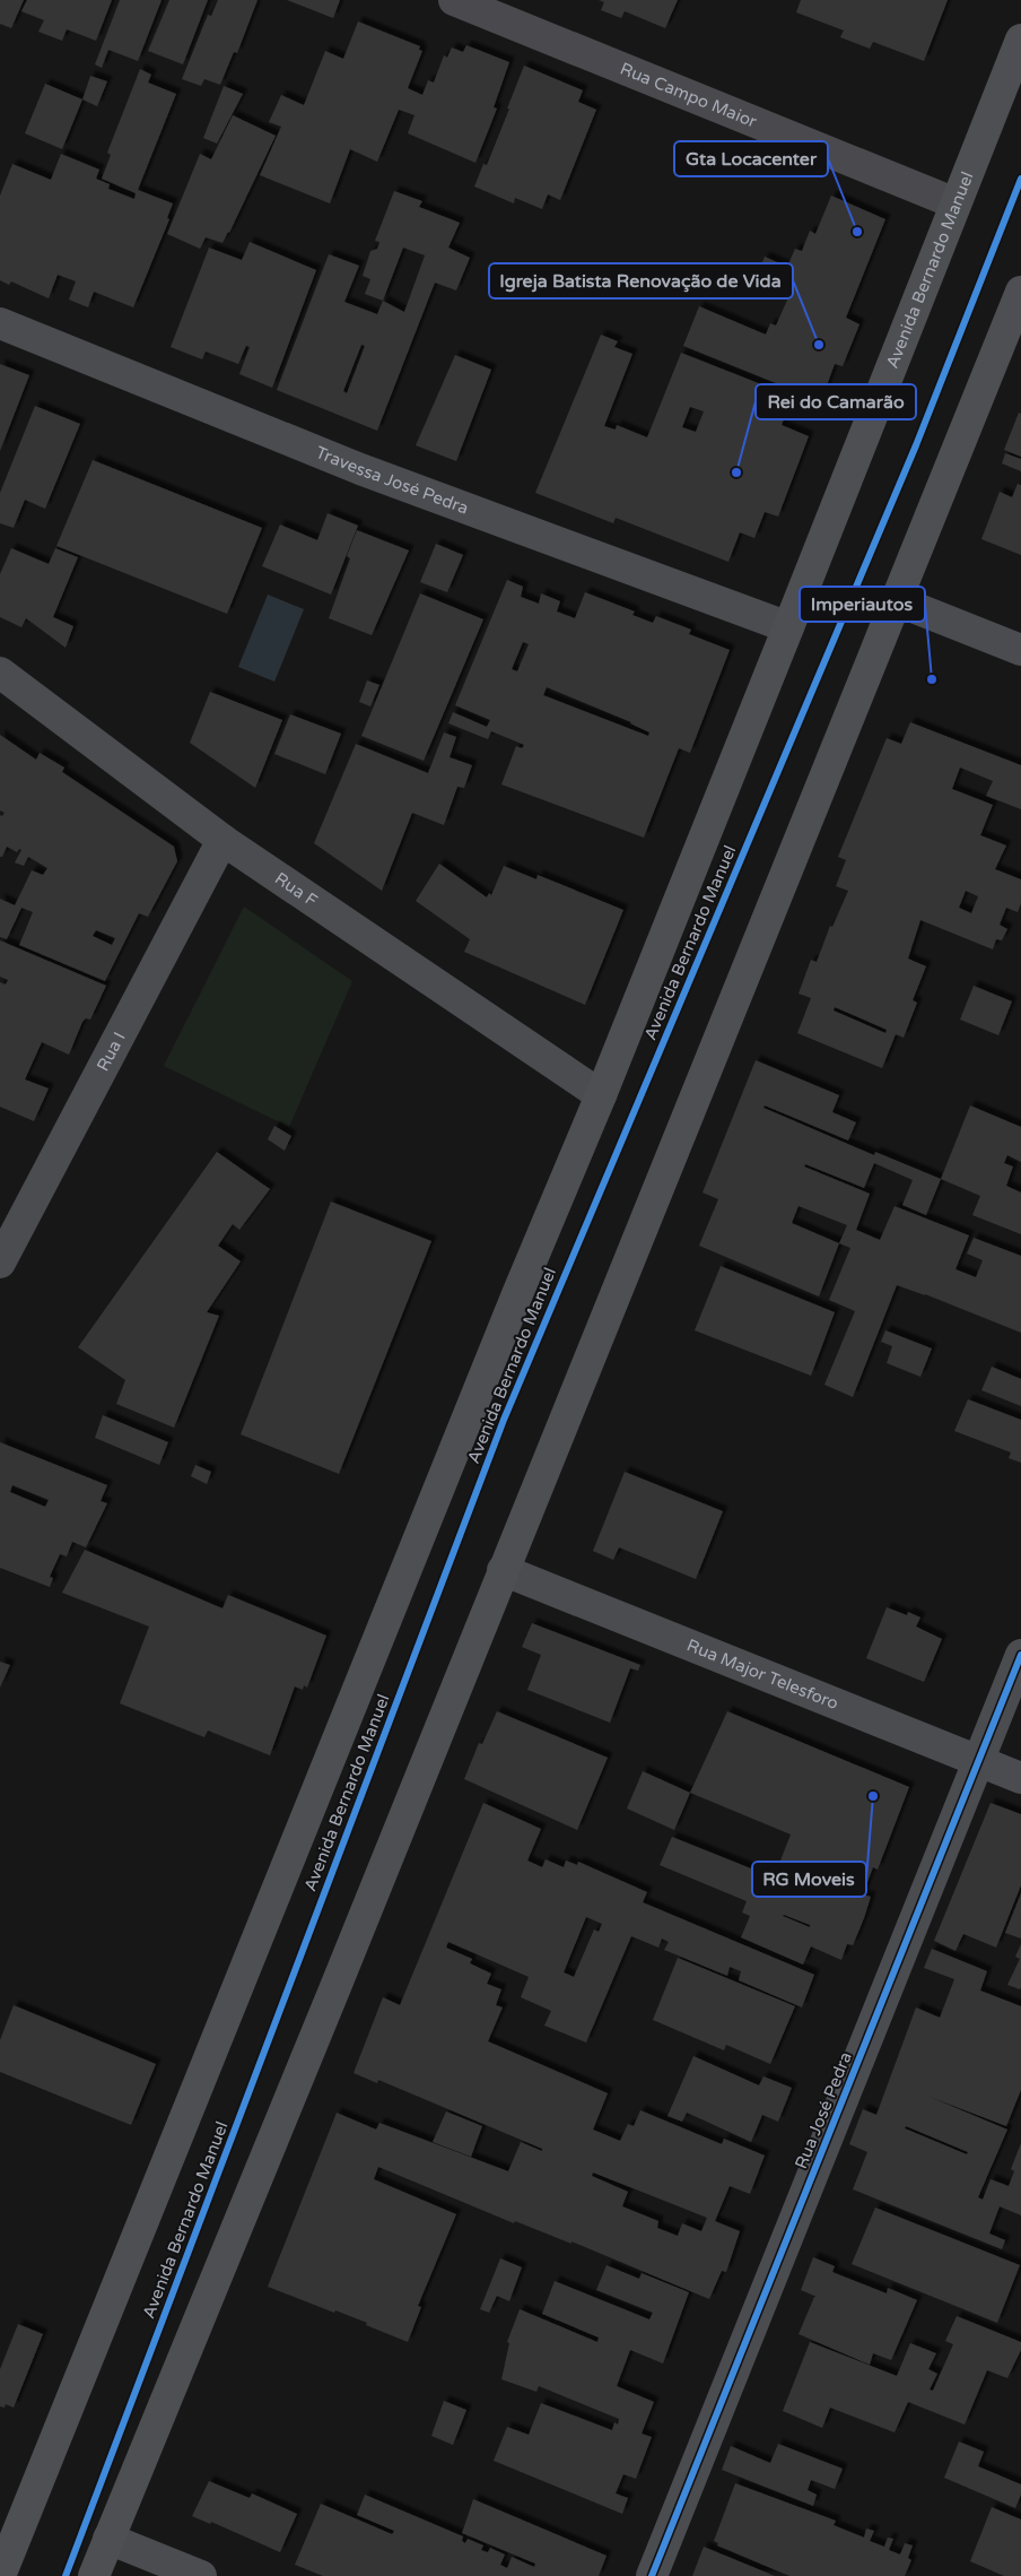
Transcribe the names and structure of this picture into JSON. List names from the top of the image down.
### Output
{
  "streets": {
    "main road": ["Avenida Bernardo Manuel"],
    "street": [
      "Rua Campo Maior",
      "Travessa José Pedra",
      "Rua F",
      "Rua I",
      "Rua Major Telesforo",
      "Rua José Pedra"
    ]
  },
  "crossings": [
    ["Rua Campo Maior", "Avenida Bernardo Manuel"],
    ["Avenida Bernardo Manuel", "Travessa José Pedra"],
    ["Avenida Bernardo Manuel", "Rua F"],
    ["Rua F", "Rua I"],
    ["Rua Major Telesforo", "Rua José Pedra"]
  ],
  "places": [
    "Gta Locacenter",
    "Igreja Batista Renovação de Vida",
    "Rei do Camarão",
    "Imperiautos",
    "RG Moveis"
  ]
}
